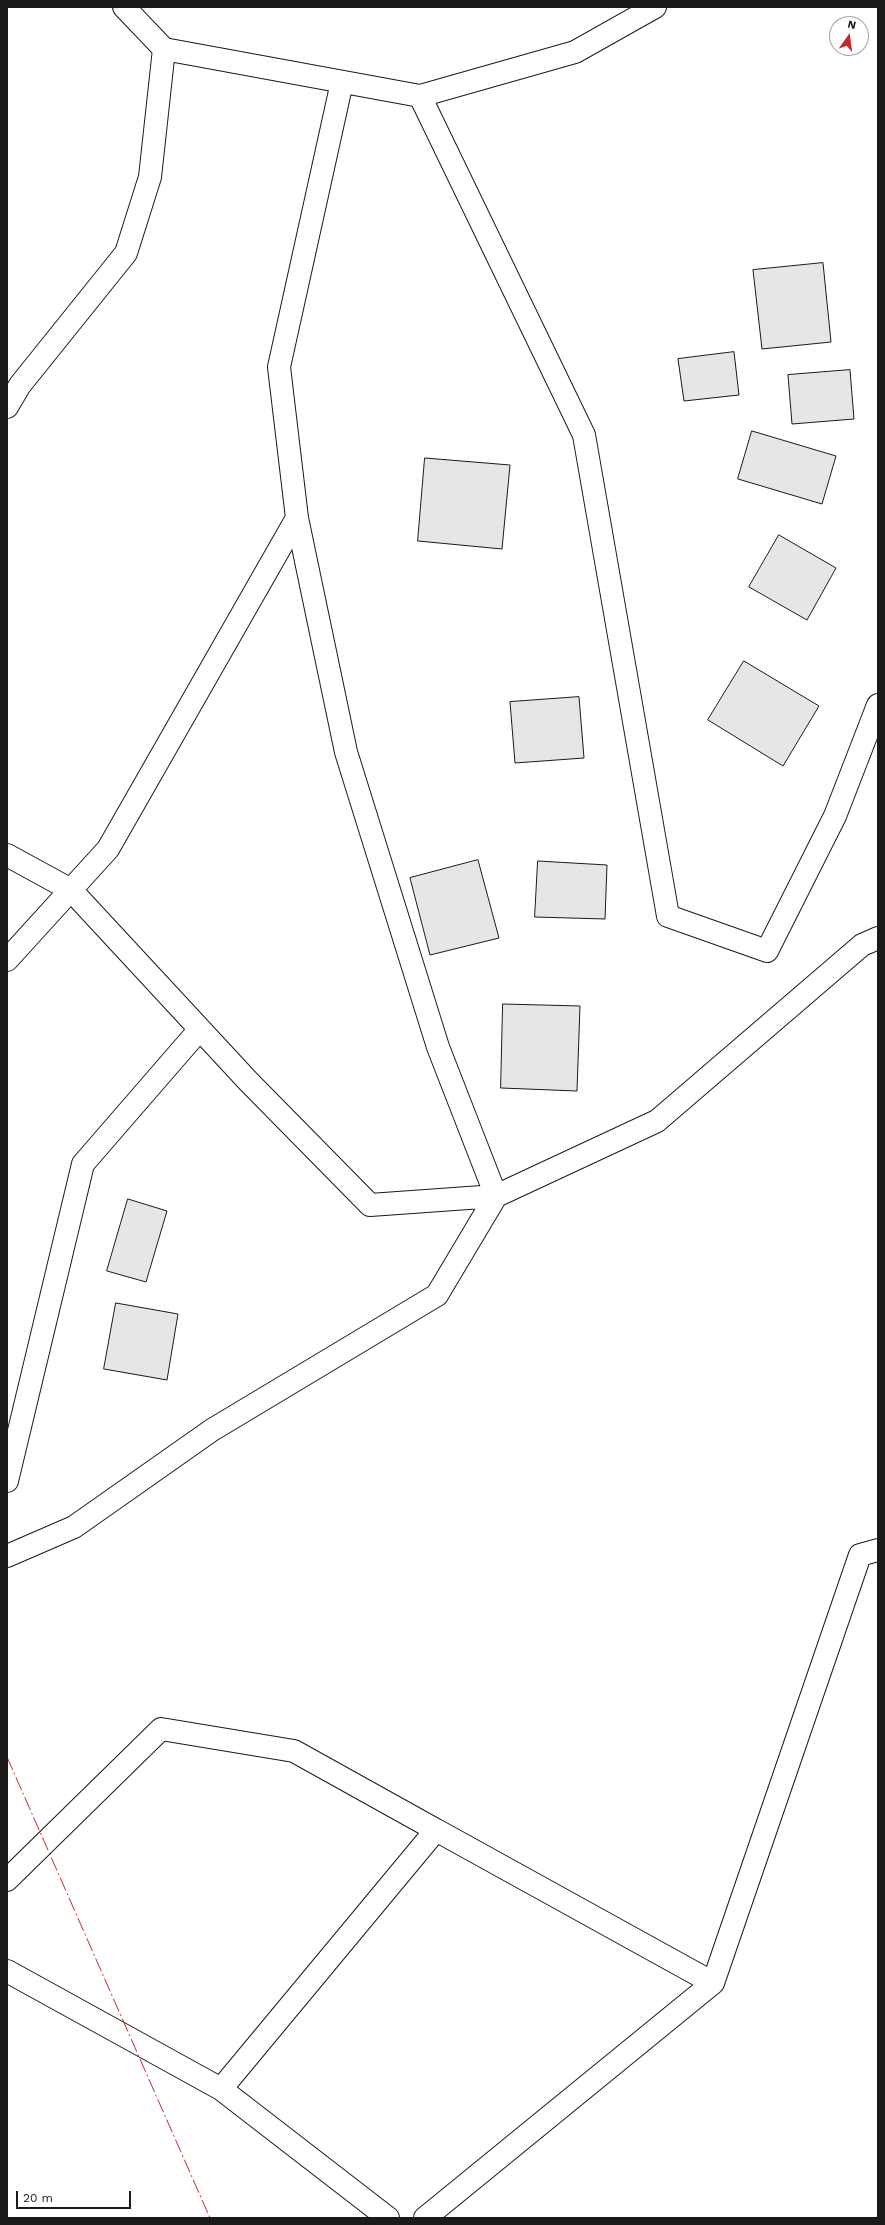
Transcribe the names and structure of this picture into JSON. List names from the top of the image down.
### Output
{
  "scale_bar": "20 m",
  "north": "top"
}
